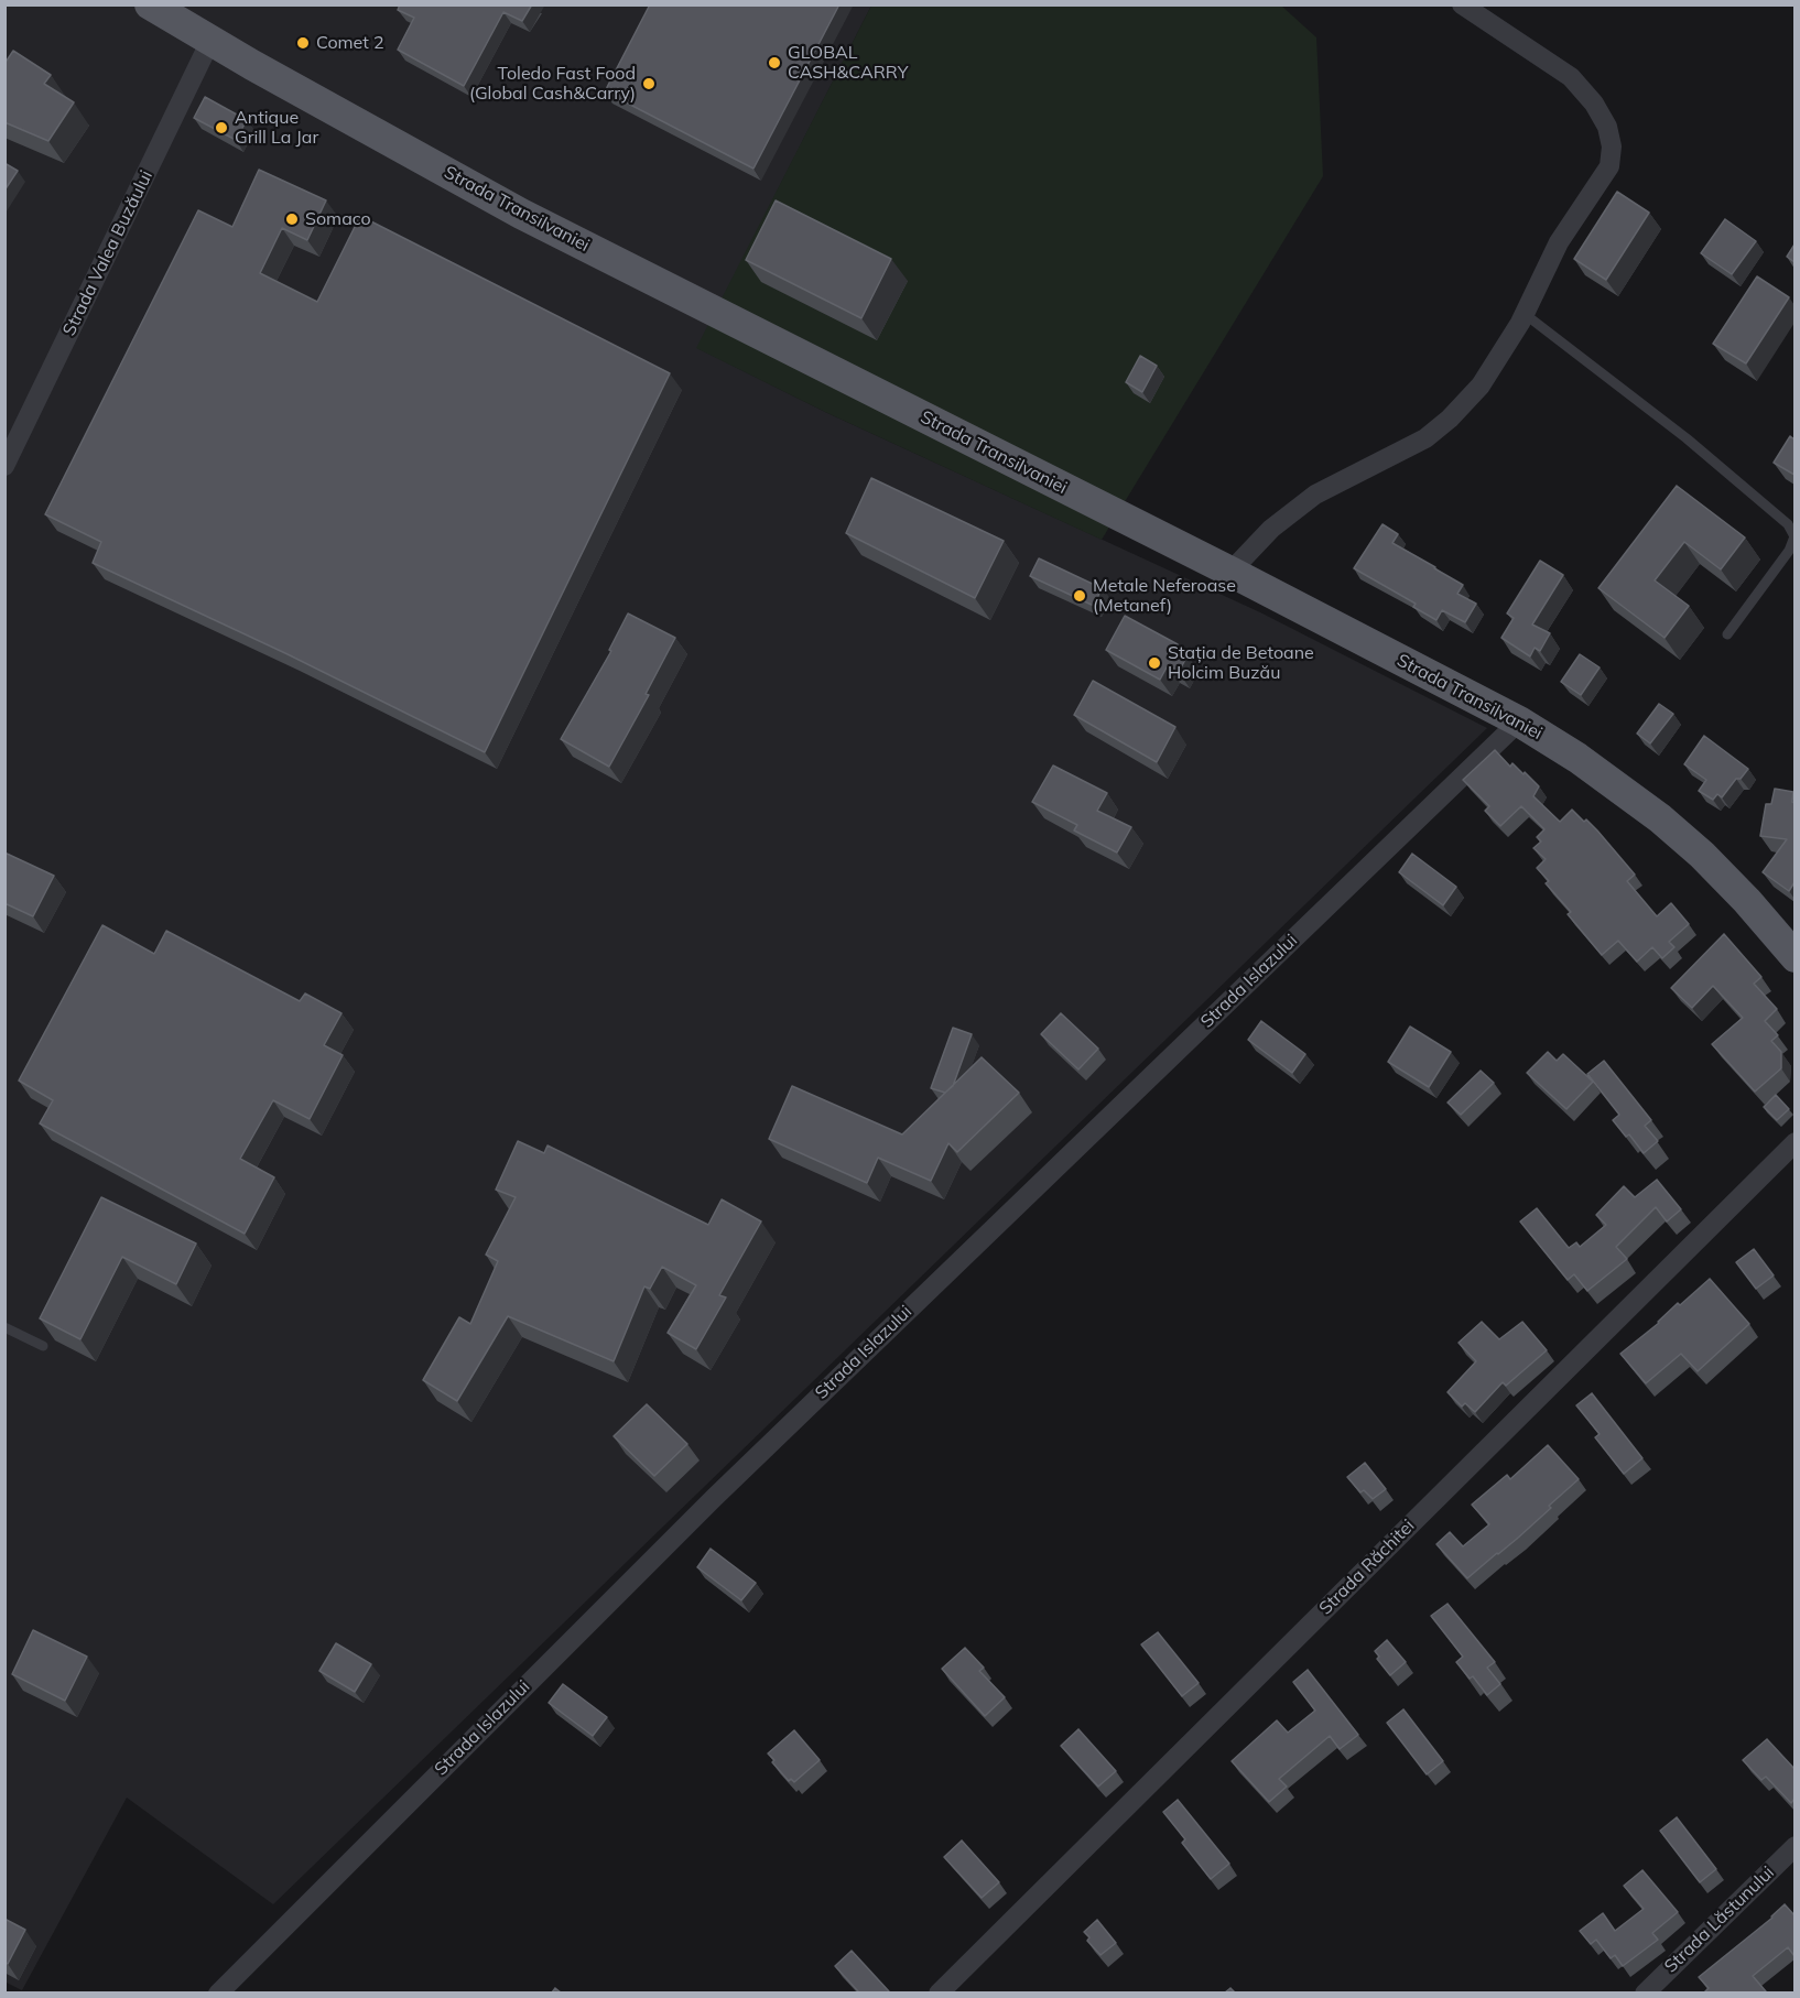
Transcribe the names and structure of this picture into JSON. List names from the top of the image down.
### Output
{
  "streets": {
    "main road": ["Strada Transilvaniei"],
    "street": [
      "Strada Valea Buzăului",
      "Strada Islazului",
      "Strada Răchitei",
      "Strada Lăstunului"
    ]
  },
  "crossings": [
    ["Strada Transilvaniei", "Strada Valea Buzăului"],
    ["Strada Transilvaniei", "Strada Islazului"]
  ],
  "places": [
    "Comet 2",
    "GLOBAL CASH&CARRY",
    "Toledo Fast Food (Global Cash&Carry)",
    "Antique Grill La Jar",
    "Somaco",
    "Metale Neferoase (Metanef)",
    "Stația de Betoane Holcim Buzău"
  ]
}
